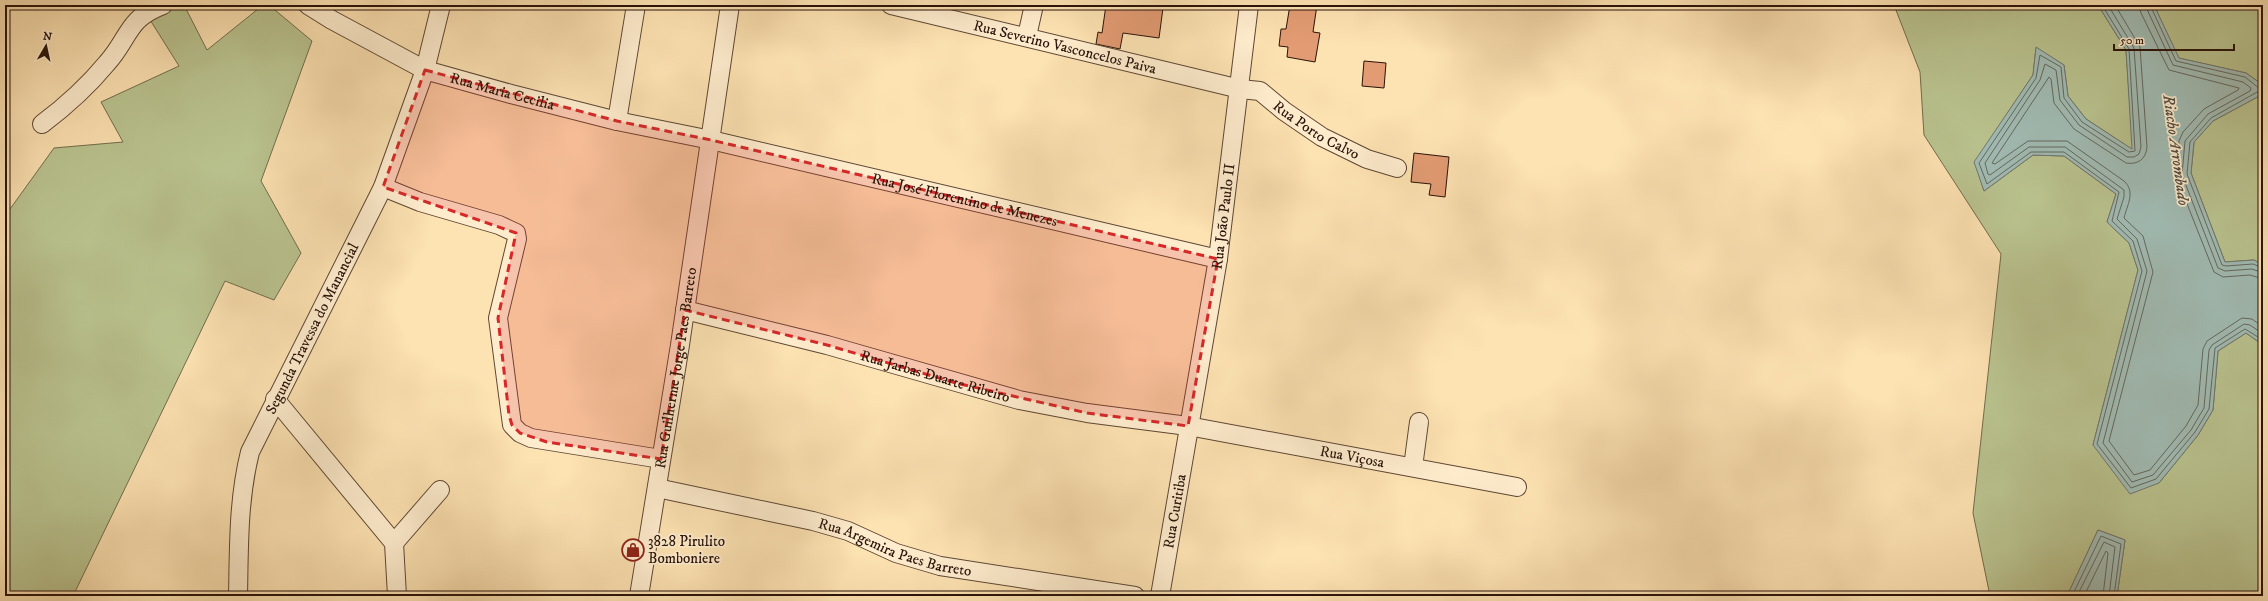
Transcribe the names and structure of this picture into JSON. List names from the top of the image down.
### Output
{
  "streets": {
    "street": [
      "Rua Severino Vasconcelos Paiva",
      "Rua Maria Cecilia",
      "Rua Porto Calvo",
      "Rua José Florentino de Menezes",
      "Rua João Paulo II",
      "Segunda Travessa do Manancial",
      "Rua Guilherme Jorge Paes Barreto",
      "Rua Jarbas Duarte Ribeiro",
      "Rua Viçosa",
      "Rua Curitiba",
      "Rua Argemira Paes Barreto"
    ]
  },
  "crossings": [
    ["Rua Severino Vasconcelos Paiva", "Rua Porto Calvo"],
    ["Rua Severino Vasconcelos Paiva", "Rua João Paulo II"],
    ["Rua Maria Cecilia", "Rua José Florentino de Menezes"],
    ["Rua Maria Cecilia", "Segunda Travessa do Manancial"],
    ["Rua Maria Cecilia", "Rua Guilherme Jorge Paes Barreto"],
    ["Rua Porto Calvo", "Rua João Paulo II"],
    ["Rua José Florentino de Menezes", "Rua João Paulo II"],
    ["Rua José Florentino de Menezes", "Rua Guilherme Jorge Paes Barreto"],
    ["Rua João Paulo II", "Rua Jarbas Duarte Ribeiro"],
    ["Rua João Paulo II", "Rua Viçosa"],
    ["Rua João Paulo II", "Rua Curitiba"],
    ["Rua Guilherme Jorge Paes Barreto", "Rua Jarbas Duarte Ribeiro"],
    ["Rua Guilherme Jorge Paes Barreto", "Rua Argemira Paes Barreto"],
    ["Rua Jarbas Duarte Ribeiro", "Rua Viçosa"],
    ["Rua Jarbas Duarte Ribeiro", "Rua Curitiba"],
    ["Rua Viçosa", "Rua Curitiba"]
  ],
  "water": ["Riacho Arrombado"],
  "places": {
    "shop": ["3828 Pirulito Bomboniere"]
  },
  "scale_bar": "50 m",
  "north": "top"
}
